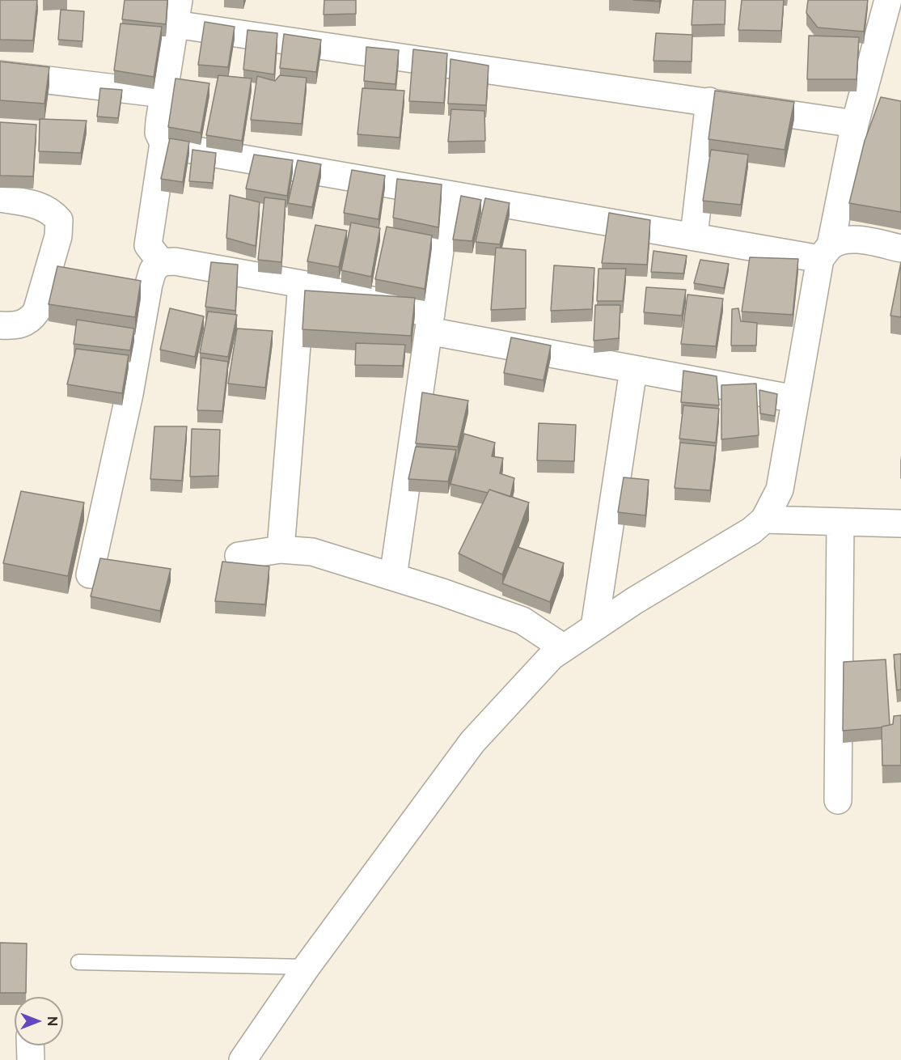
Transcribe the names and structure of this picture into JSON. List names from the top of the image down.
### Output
{
  "north": "right"
}
